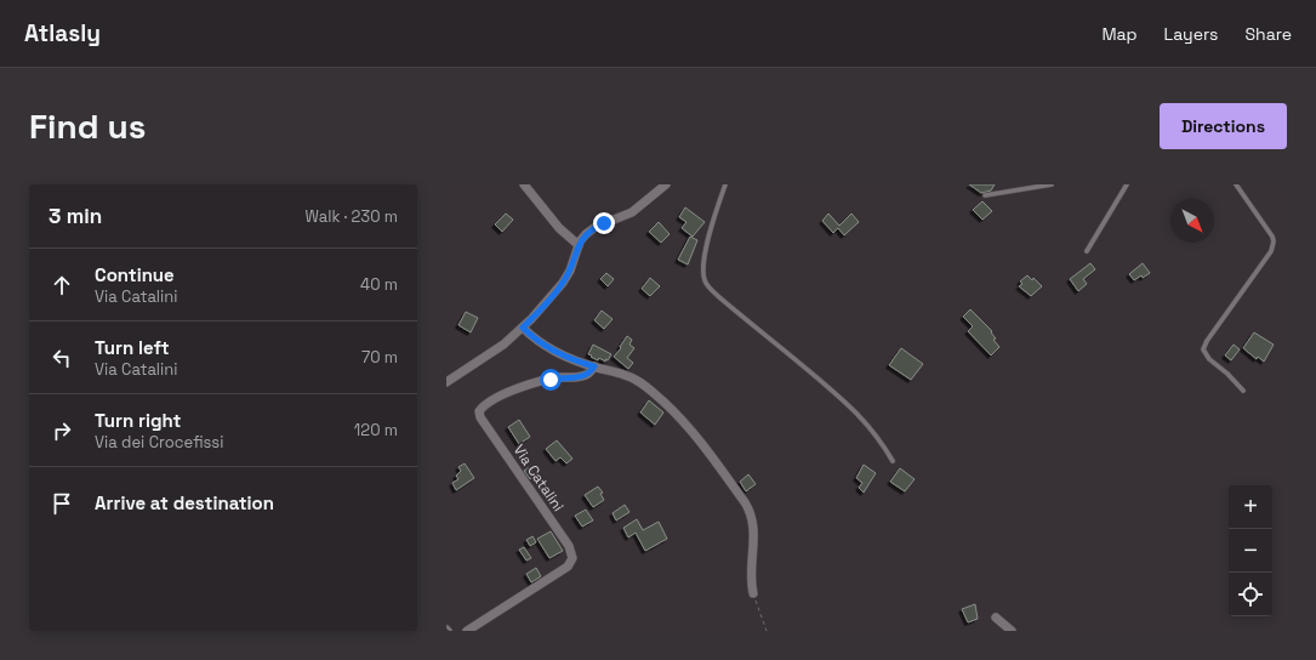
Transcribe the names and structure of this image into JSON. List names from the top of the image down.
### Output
{
  "streets": {
    "street": ["Via Catalini"]
  },
  "north": "bottom right",
  "page": {
    "header": "Atlasly",
    "nav": ["Map", "Layers", "Share"],
    "buttons": "Directions",
    "title": "Find us",
    "heading": ["3 min", "Walk · 230 m"],
    "list": [
      ["Continue", "Via Catalini", "40 m"],
      ["Turn left", "Via Catalini", "70 m"],
      ["Turn right", "Via dei Crocefissi", "120 m"],
      "Arrive at destination"
    ],
    "map_buttons": ["+", "−"]
  }
}
